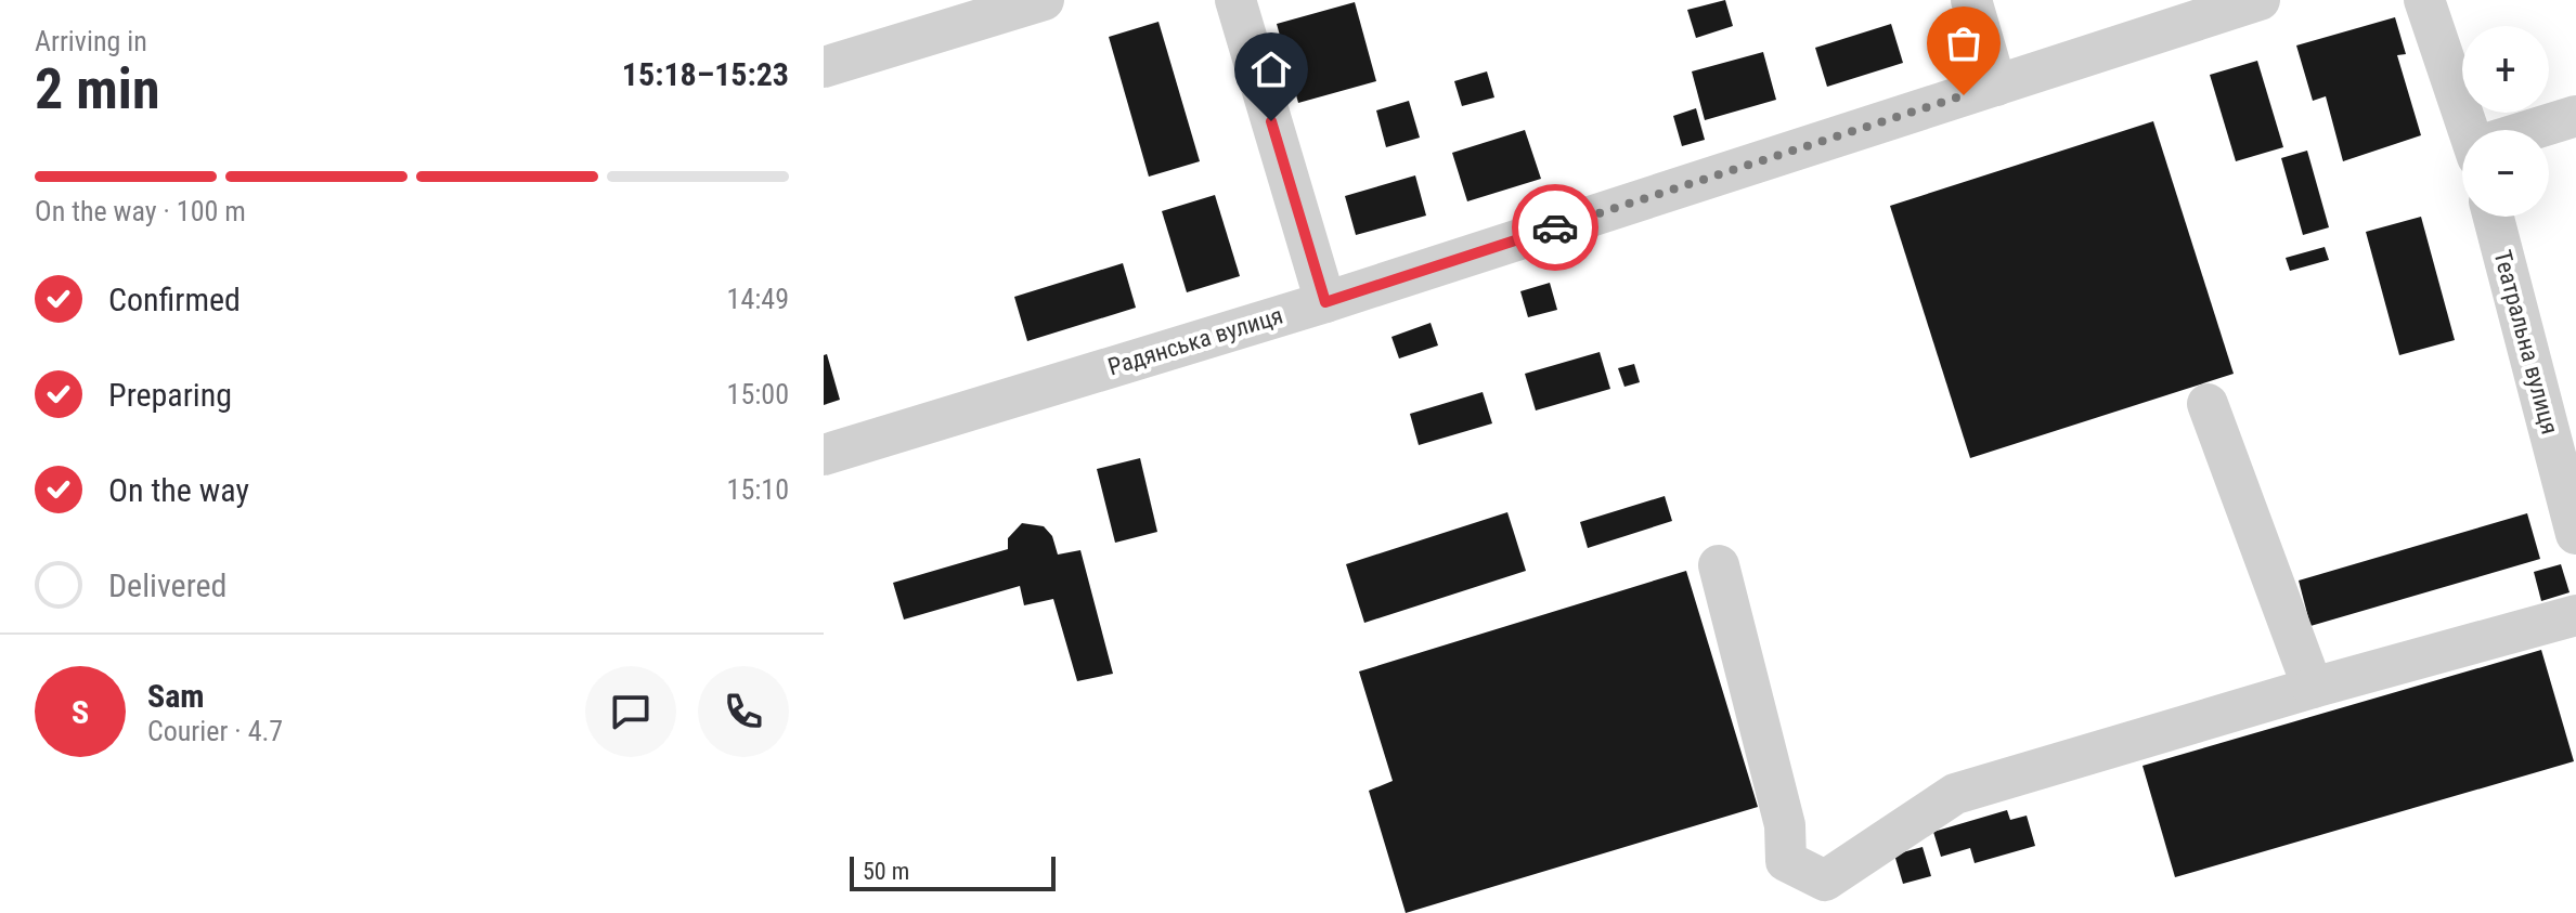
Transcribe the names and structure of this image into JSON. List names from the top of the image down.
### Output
{
  "streets": {
    "street": ["Радянська вулиця", "Театральна вулиця"]
  },
  "scale_bar": "50 m",
  "page": {
    "heading": ["2 min", "Arriving in", "15:18–15:23"],
    "panel": ["Sam", "Courier · 4.7"],
    "map_buttons": ["+", "−"],
    "bar": "On the way · 100 m",
    "list": [
      ["Confirmed", "14:49"],
      ["Preparing", "15:00"],
      ["On the way", "15:10"],
      "Delivered"
    ],
    "round": "S",
    "scale": "50 m"
  }
}
